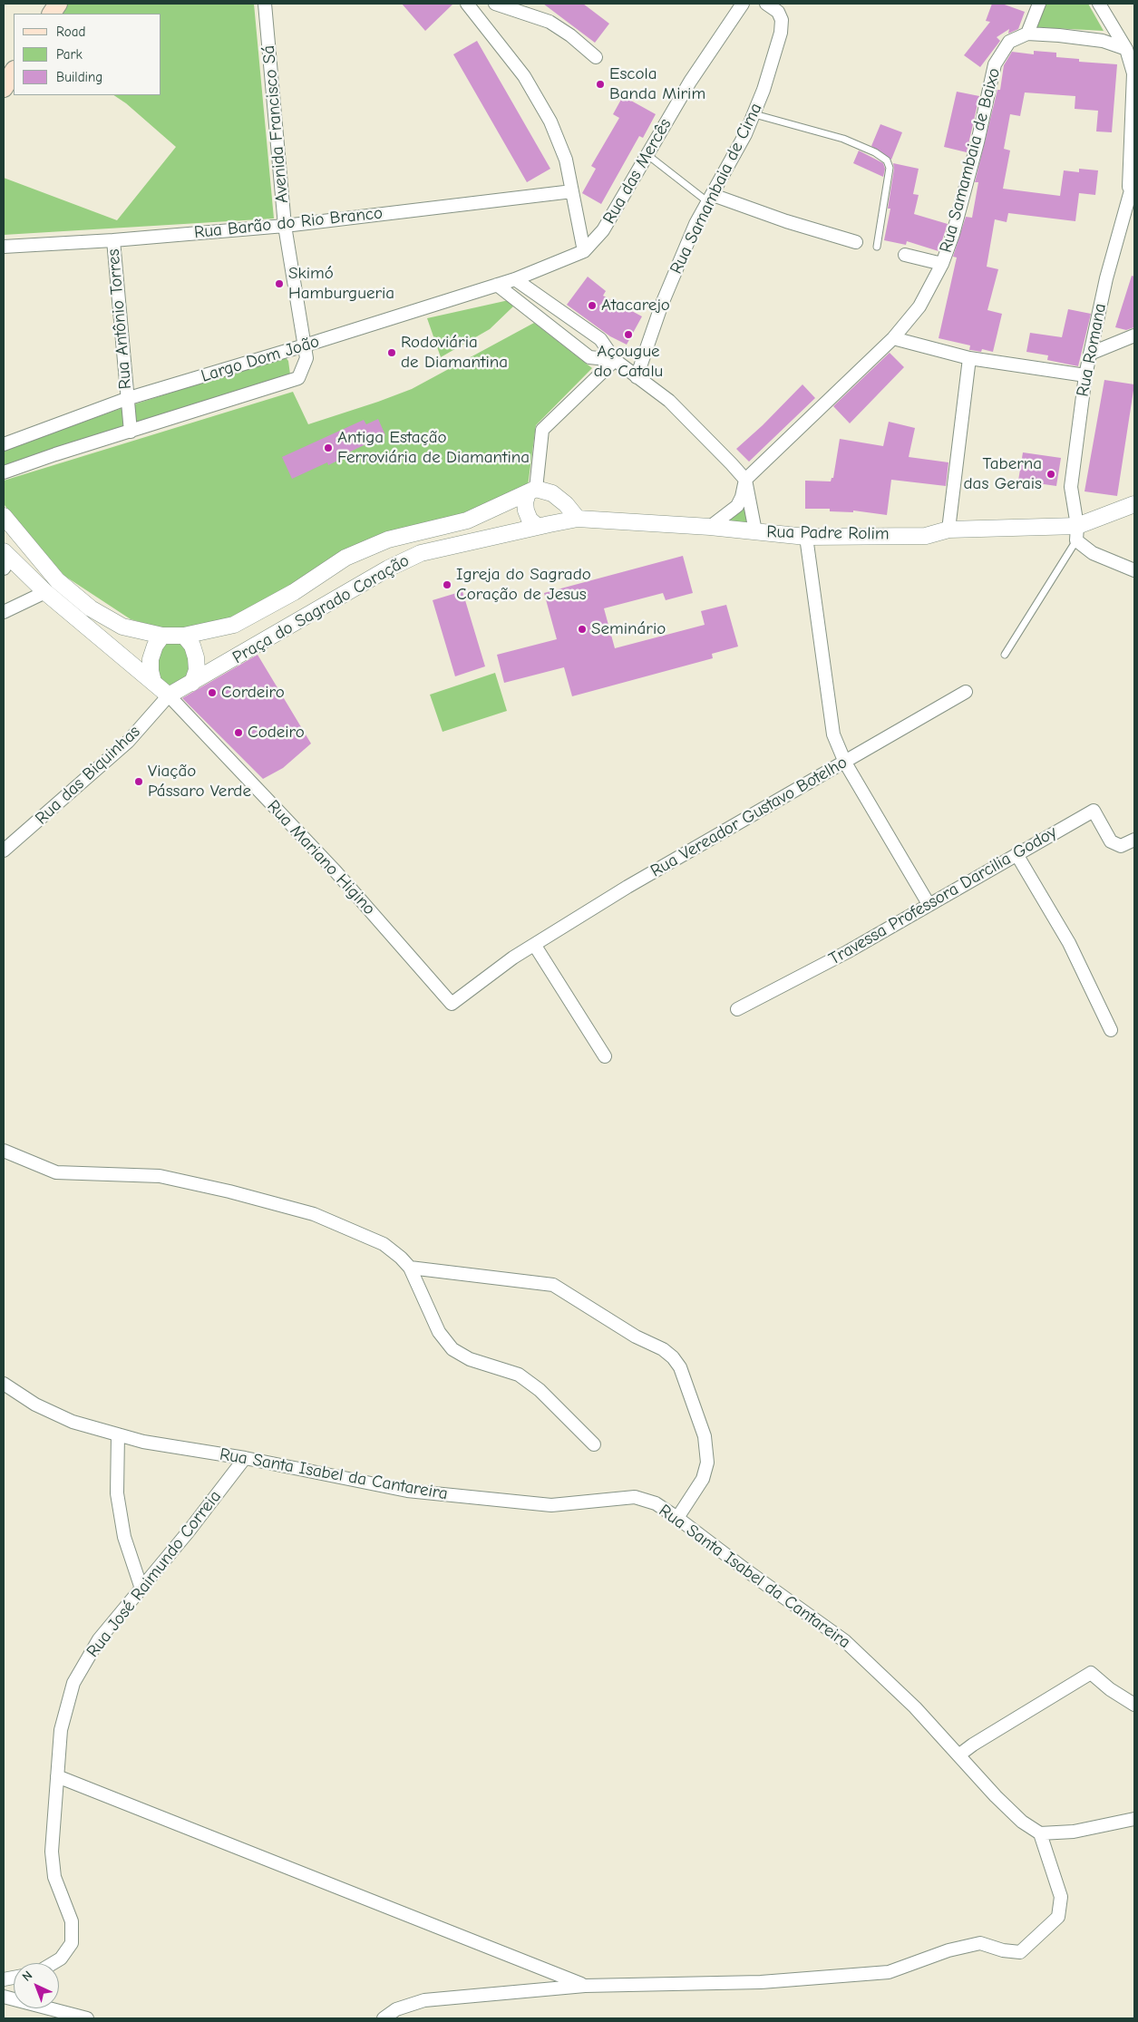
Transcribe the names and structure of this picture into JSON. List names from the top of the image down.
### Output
{
  "streets": {
    "street": [
      "Avenida Francisco Sá",
      "Rua Samambaia de Baixo",
      "Rua das Mercês",
      "Rua Samambaia de Cima",
      "Rua Barão do Rio Branco",
      "Rua Antônio Torres",
      "Rua Romana",
      "Largo Dom João",
      "Rua Padre Rolim",
      "Praça do Sagrado Coração",
      "Rua das Biquinhas",
      "Rua Vereador Gustavo Botelho",
      "Rua Mariano Higino",
      "Travessa Professora Darcilia Godoy",
      "Rua Santa Isabel da Cantareira",
      "Rua José Raimundo Correia"
    ]
  },
  "crossings": [
    ["Avenida Francisco Sá", "Rua Barão do Rio Branco"],
    ["Avenida Francisco Sá", "Largo Dom João"],
    ["Rua das Mercês", "Largo Dom João"],
    ["Rua Barão do Rio Branco", "Rua Antônio Torres"],
    ["Rua Antônio Torres", "Largo Dom João"],
    ["Rua Romana", "Rua Padre Rolim"],
    ["Rua Padre Rolim", "Praça do Sagrado Coração"],
    ["Praça do Sagrado Coração", "Rua das Biquinhas"],
    ["Praça do Sagrado Coração", "Rua Mariano Higino"],
    ["Rua das Biquinhas", "Rua Mariano Higino"],
    ["Rua Vereador Gustavo Botelho", "Rua Mariano Higino"],
    ["Rua Santa Isabel da Cantareira", "Rua José Raimundo Correia"]
  ],
  "places": [
    "Escola Banda Mirim",
    "Skimó Hamburgueria",
    "Atacarejo",
    "Açougue do Catalu",
    "Rodoviária de Diamantina",
    "Antiga Estação Ferroviária de Diamantina",
    "Taberna das Gerais",
    "Igreja do Sagrado Coração de Jesus",
    "Seminário",
    "Cordeiro",
    "Codeiro",
    "Viação Pássaro Verde"
  ],
  "legend": ["Road", "Park", "Building"],
  "north": "top left"
}
